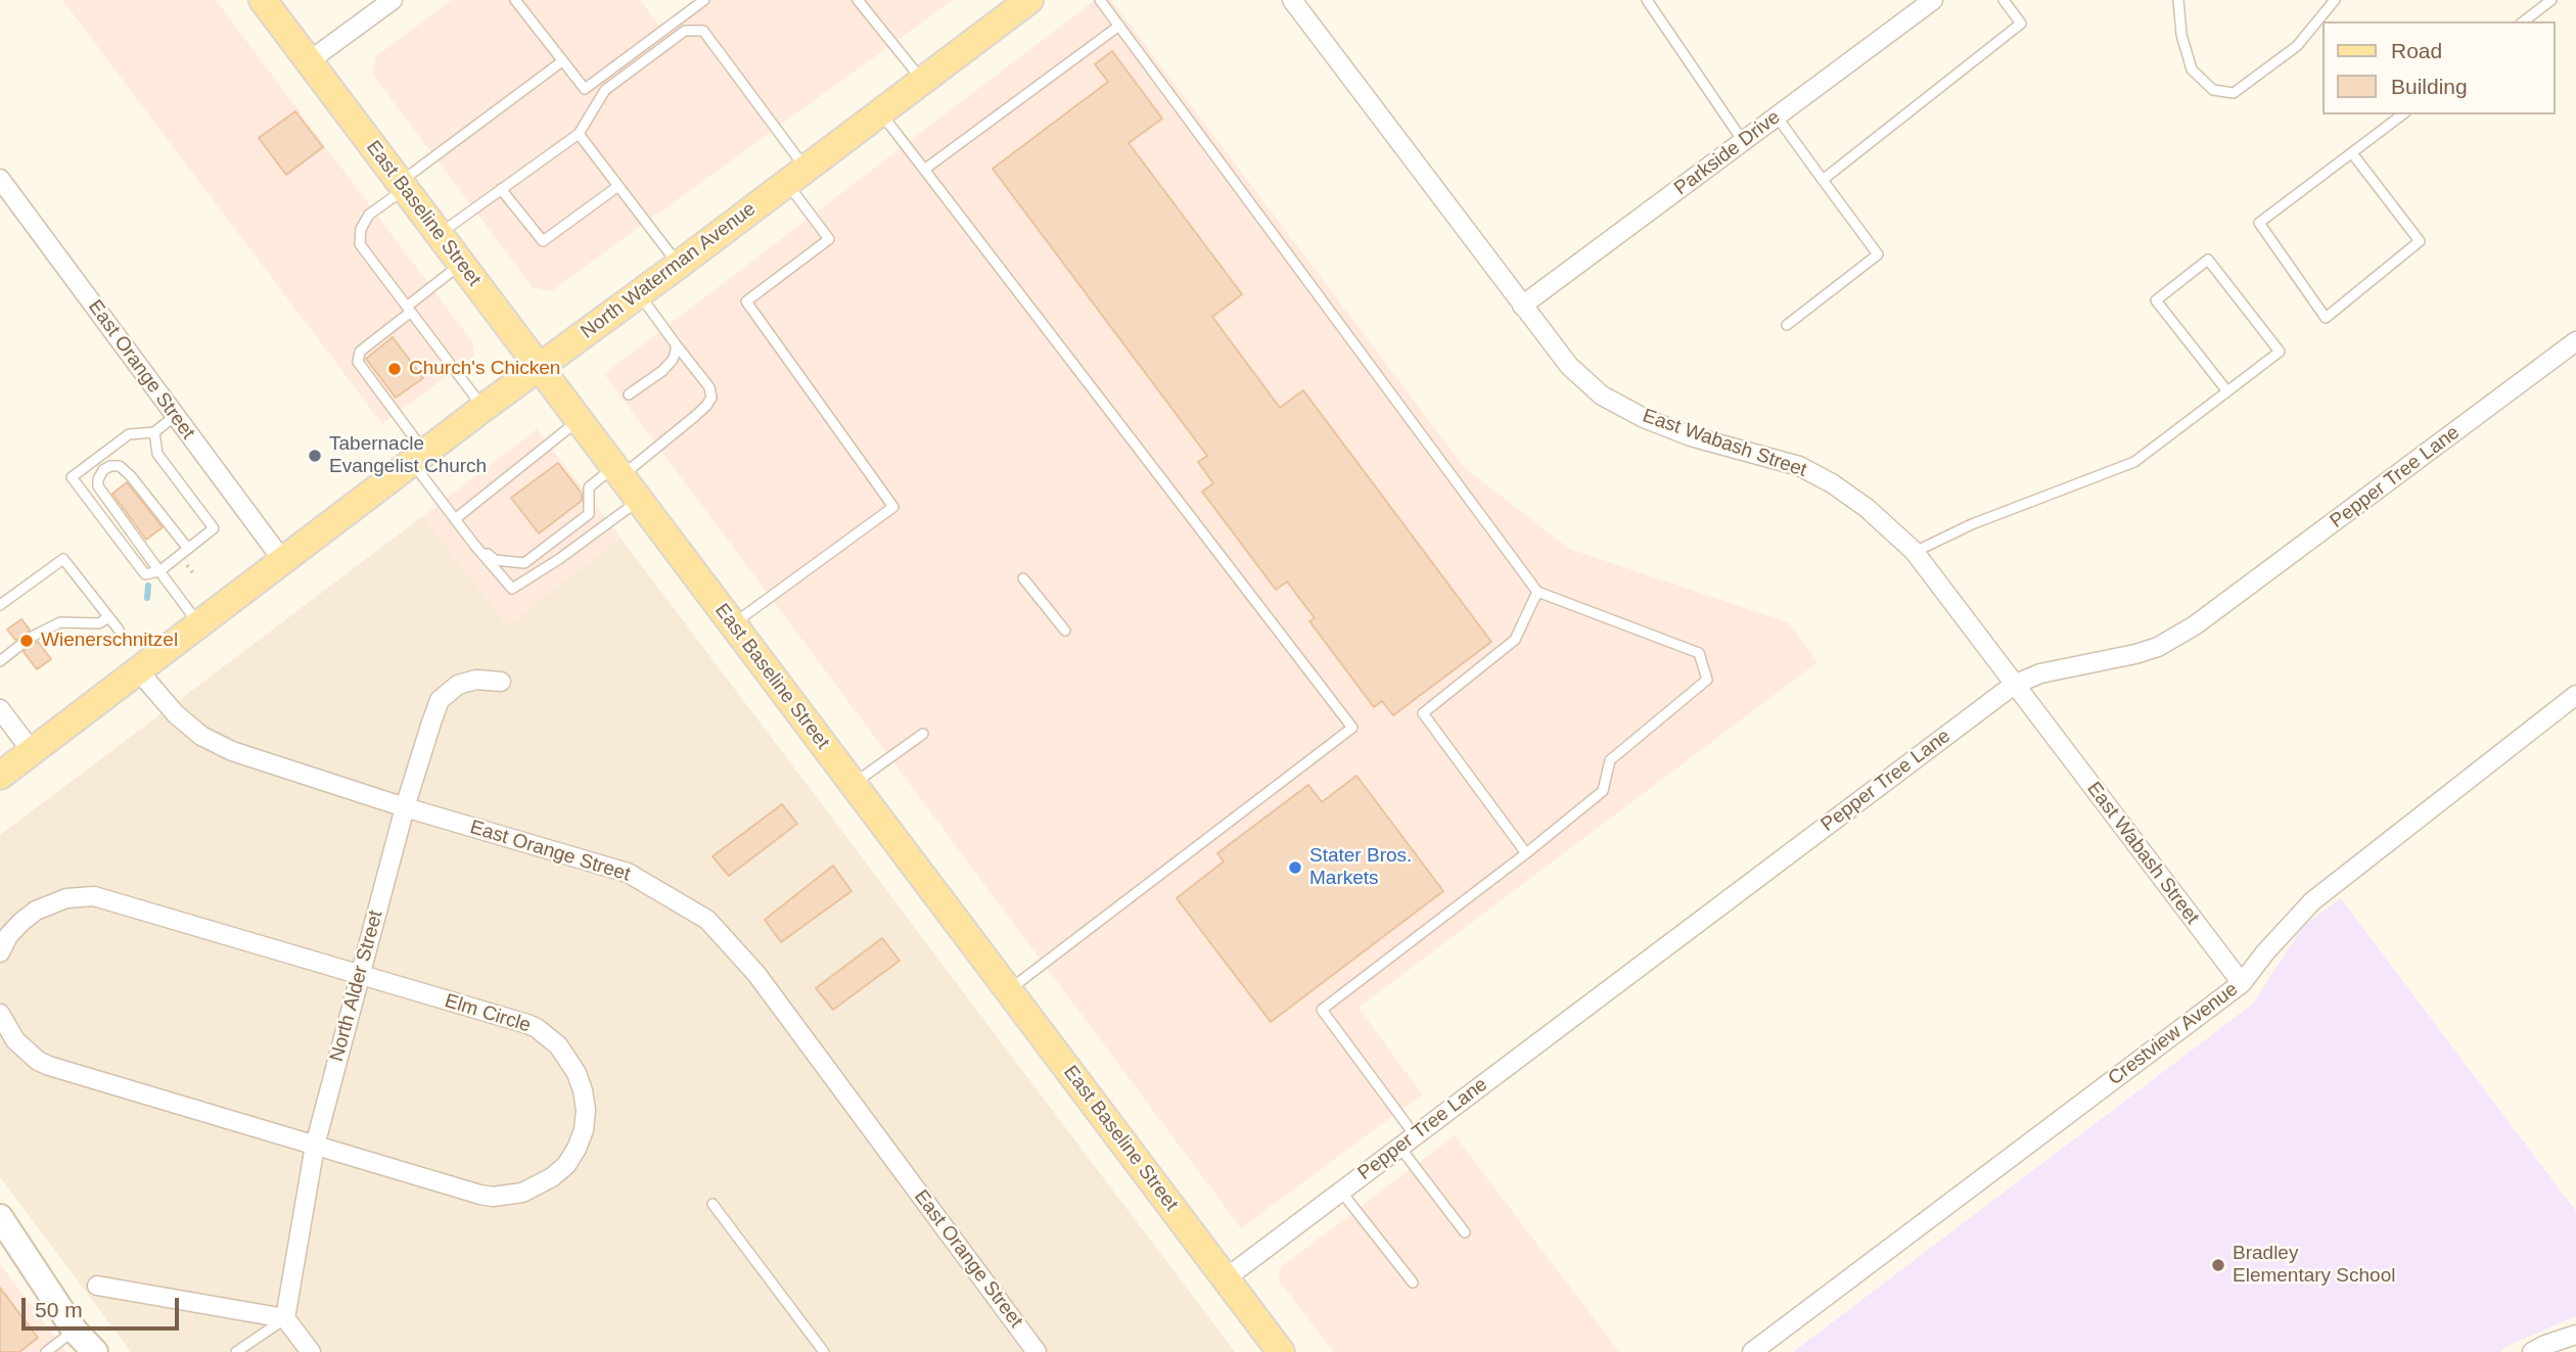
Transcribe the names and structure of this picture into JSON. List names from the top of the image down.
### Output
{
  "streets": {
    "main road": ["East Baseline Street", "North Waterman Avenue"],
    "street": [
      "Parkside Drive",
      "East Orange Street",
      "East Wabash Street",
      "Pepper Tree Lane",
      "North Alder Street",
      "Elm Circle",
      "Crestview Avenue"
    ]
  },
  "crossings": [
    ["Parkside Drive", "East Wabash Street"],
    ["East Baseline Street", "North Waterman Avenue"],
    ["East Baseline Street", "Pepper Tree Lane"],
    ["North Waterman Avenue", "East Orange Street"],
    ["East Orange Street", "North Alder Street"],
    ["East Wabash Street", "Pepper Tree Lane"],
    ["East Wabash Street", "Crestview Avenue"],
    ["North Alder Street", "Elm Circle"]
  ],
  "places": [
    "Church's Chicken",
    "Tabernacle Evangelist Church",
    "Wienerschnitzel",
    "Stater Bros. Markets",
    "Bradley Elementary School"
  ],
  "legend": ["Road", "Building"],
  "scale_bar": "50 m"
}
